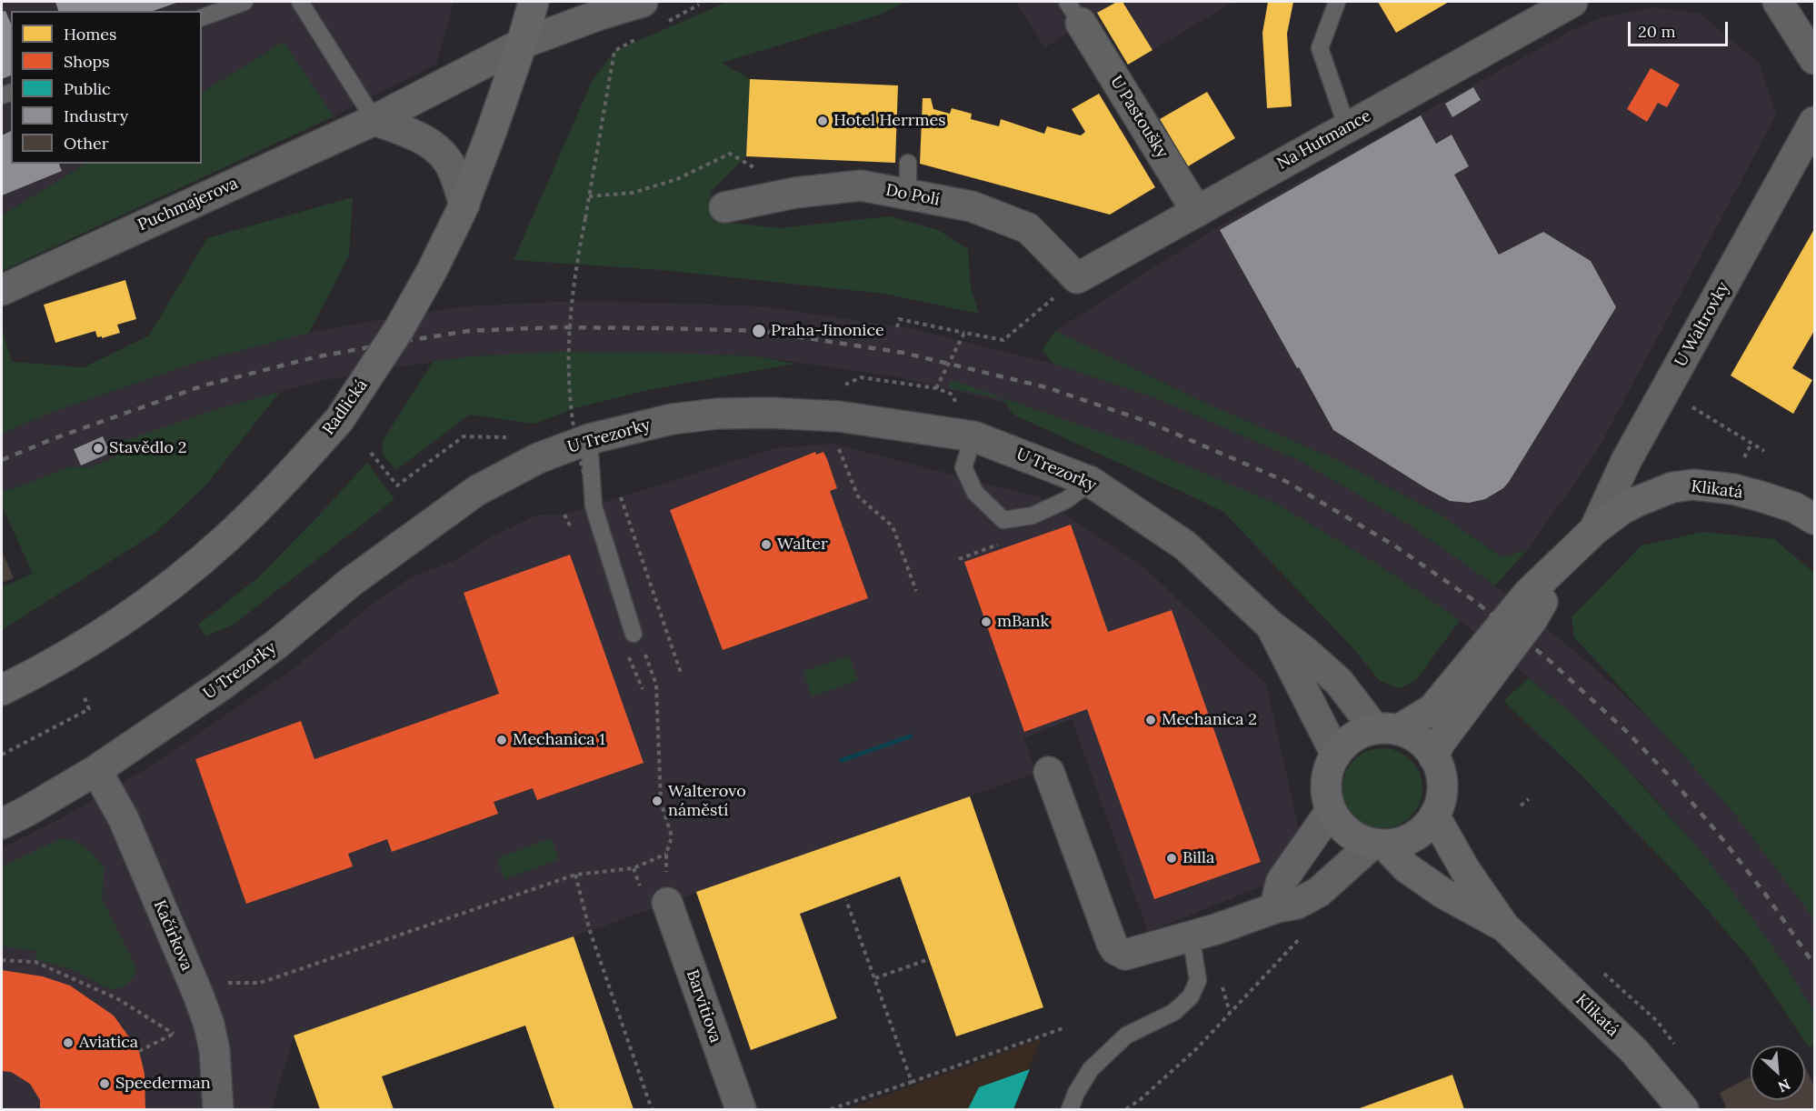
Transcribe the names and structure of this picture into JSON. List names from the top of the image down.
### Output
{
  "streets": {
    "street": [
      "U Pastoušky",
      "Na Hutmance",
      "Do Polí",
      "Puchmajerova",
      "U Waltrovky",
      "Radlická",
      "U Trezorky",
      "Klikatá",
      "Kačírkova",
      "Barvitiova"
    ]
  },
  "crossings": [
    ["U Pastoušky", "Na Hutmance"],
    ["Na Hutmance", "Do Polí"],
    ["Puchmajerova", "Radlická"],
    ["U Waltrovky", "Klikatá"],
    ["U Trezorky", "Klikatá"],
    ["U Trezorky", "Kačírkova"]
  ],
  "places": [
    "Hotel Herrmes",
    "Praha-Jinonice",
    "Stavědlo 2",
    "Walter",
    "mBank",
    "Mechanica 2",
    "Mechanica 1",
    "Walterovo náměstí",
    "Billa",
    "Aviatica",
    "Speederman"
  ],
  "legend": [
    "Homes",
    "Shops",
    "Public",
    "Industry",
    "Other"
  ],
  "scale_bar": "20 m",
  "north": "bottom right"
}
